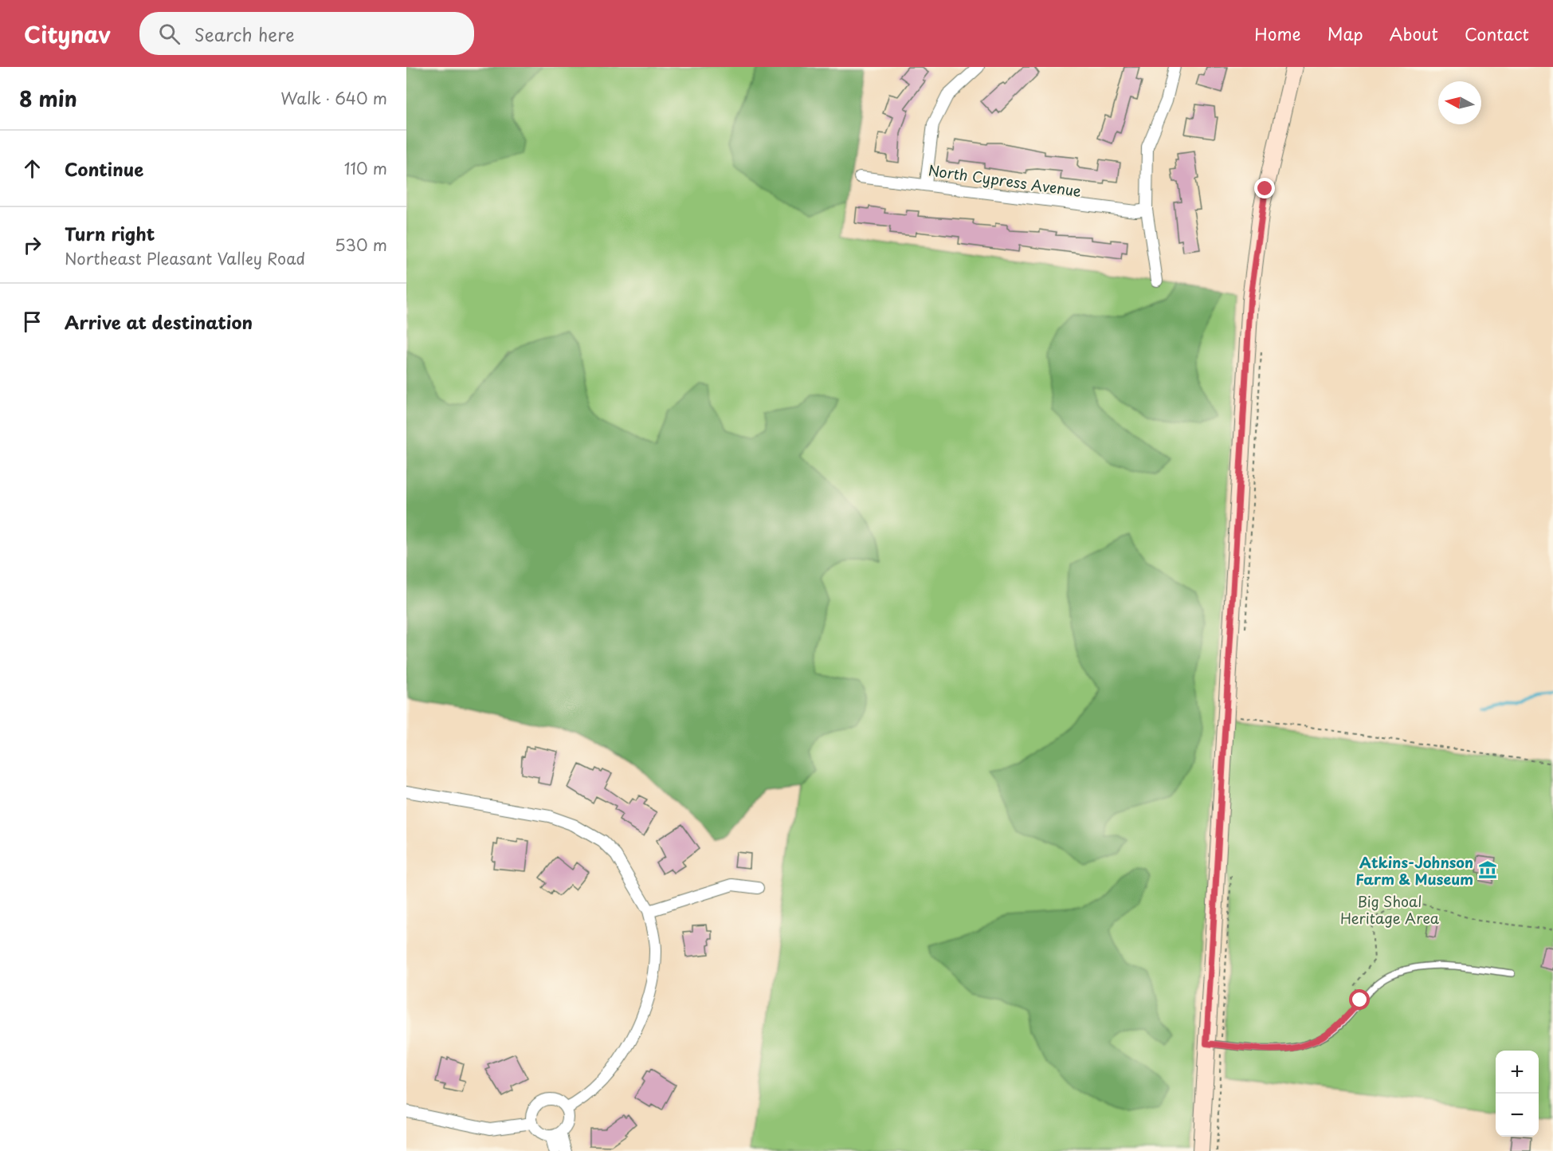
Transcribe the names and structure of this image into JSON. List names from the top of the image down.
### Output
{
  "streets": {
    "street": ["North Cypress Avenue"]
  },
  "parks": ["Big Shoal Heritage Area"],
  "places": {
    "museum": ["Atkins-Johnson Farm & Museum"]
  },
  "north": "left",
  "page": {
    "header": "Citynav",
    "search": "Search here",
    "nav": [
      "Home",
      "Map",
      "About",
      "Contact"
    ],
    "heading": ["8 min", "Walk · 640 m"],
    "list": [
      ["Continue", "110 m"],
      ["Turn right", "Northeast Pleasant Valley Road", "530 m"],
      "Arrive at destination"
    ],
    "map_buttons": ["+", "−"]
  }
}
